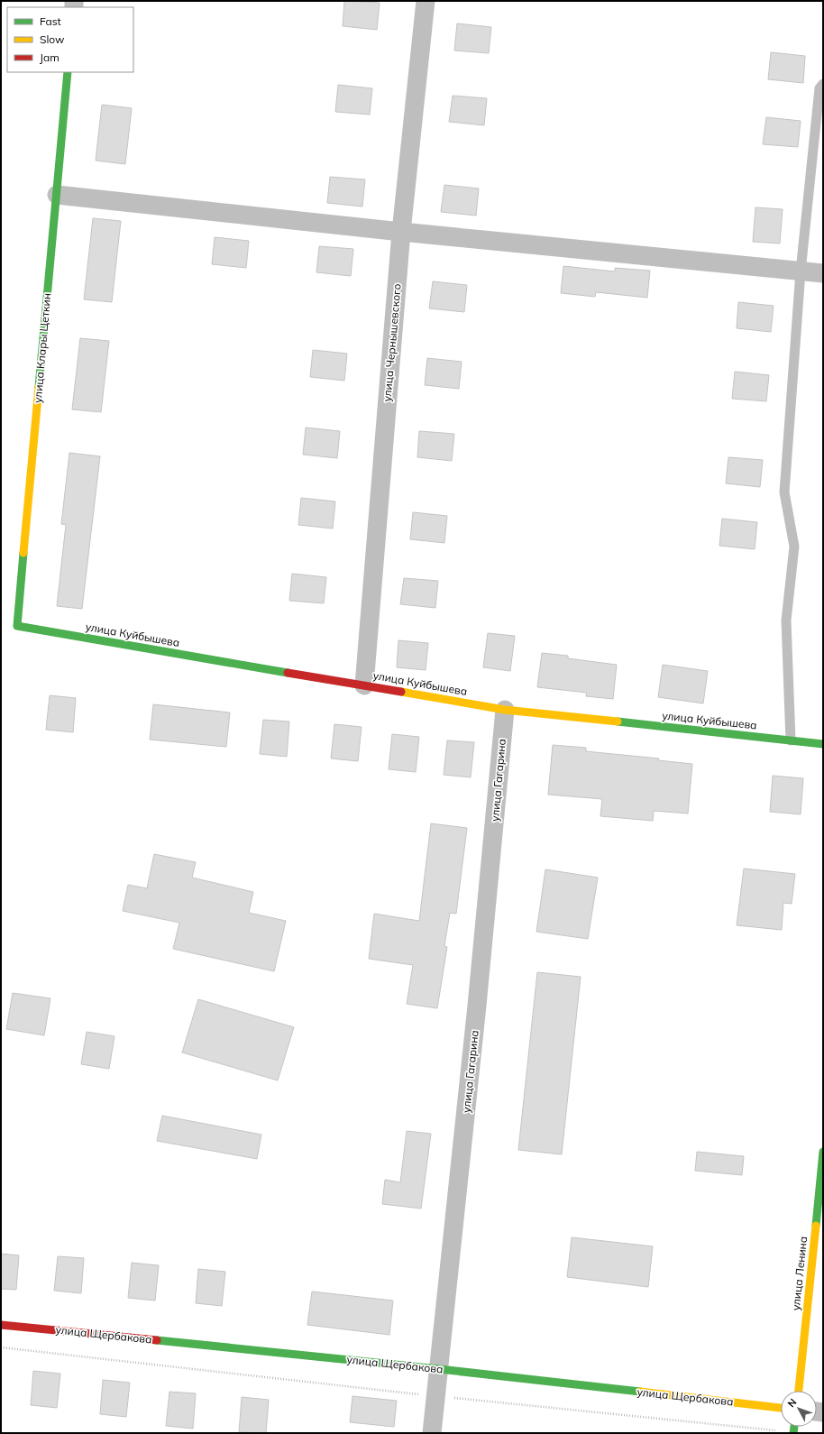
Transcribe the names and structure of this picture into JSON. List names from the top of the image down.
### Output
{
  "streets": {
    "street": [
      "улица Чернышевского",
      "улица Клары Цеткин",
      "улица Куйбышева",
      "улица Гагарина",
      "улица Ленина",
      "улица Щербакова"
    ]
  },
  "crossings": [
    ["улица Чернышевского", "улица Куйбышева"],
    ["улица Клары Цеткин", "улица Куйбышева"],
    ["улица Куйбышева", "улица Гагарина"],
    ["улица Гагарина", "улица Щербакова"]
  ],
  "legend": ["Fast", "Slow", "Jam"],
  "north": "top left"
}
